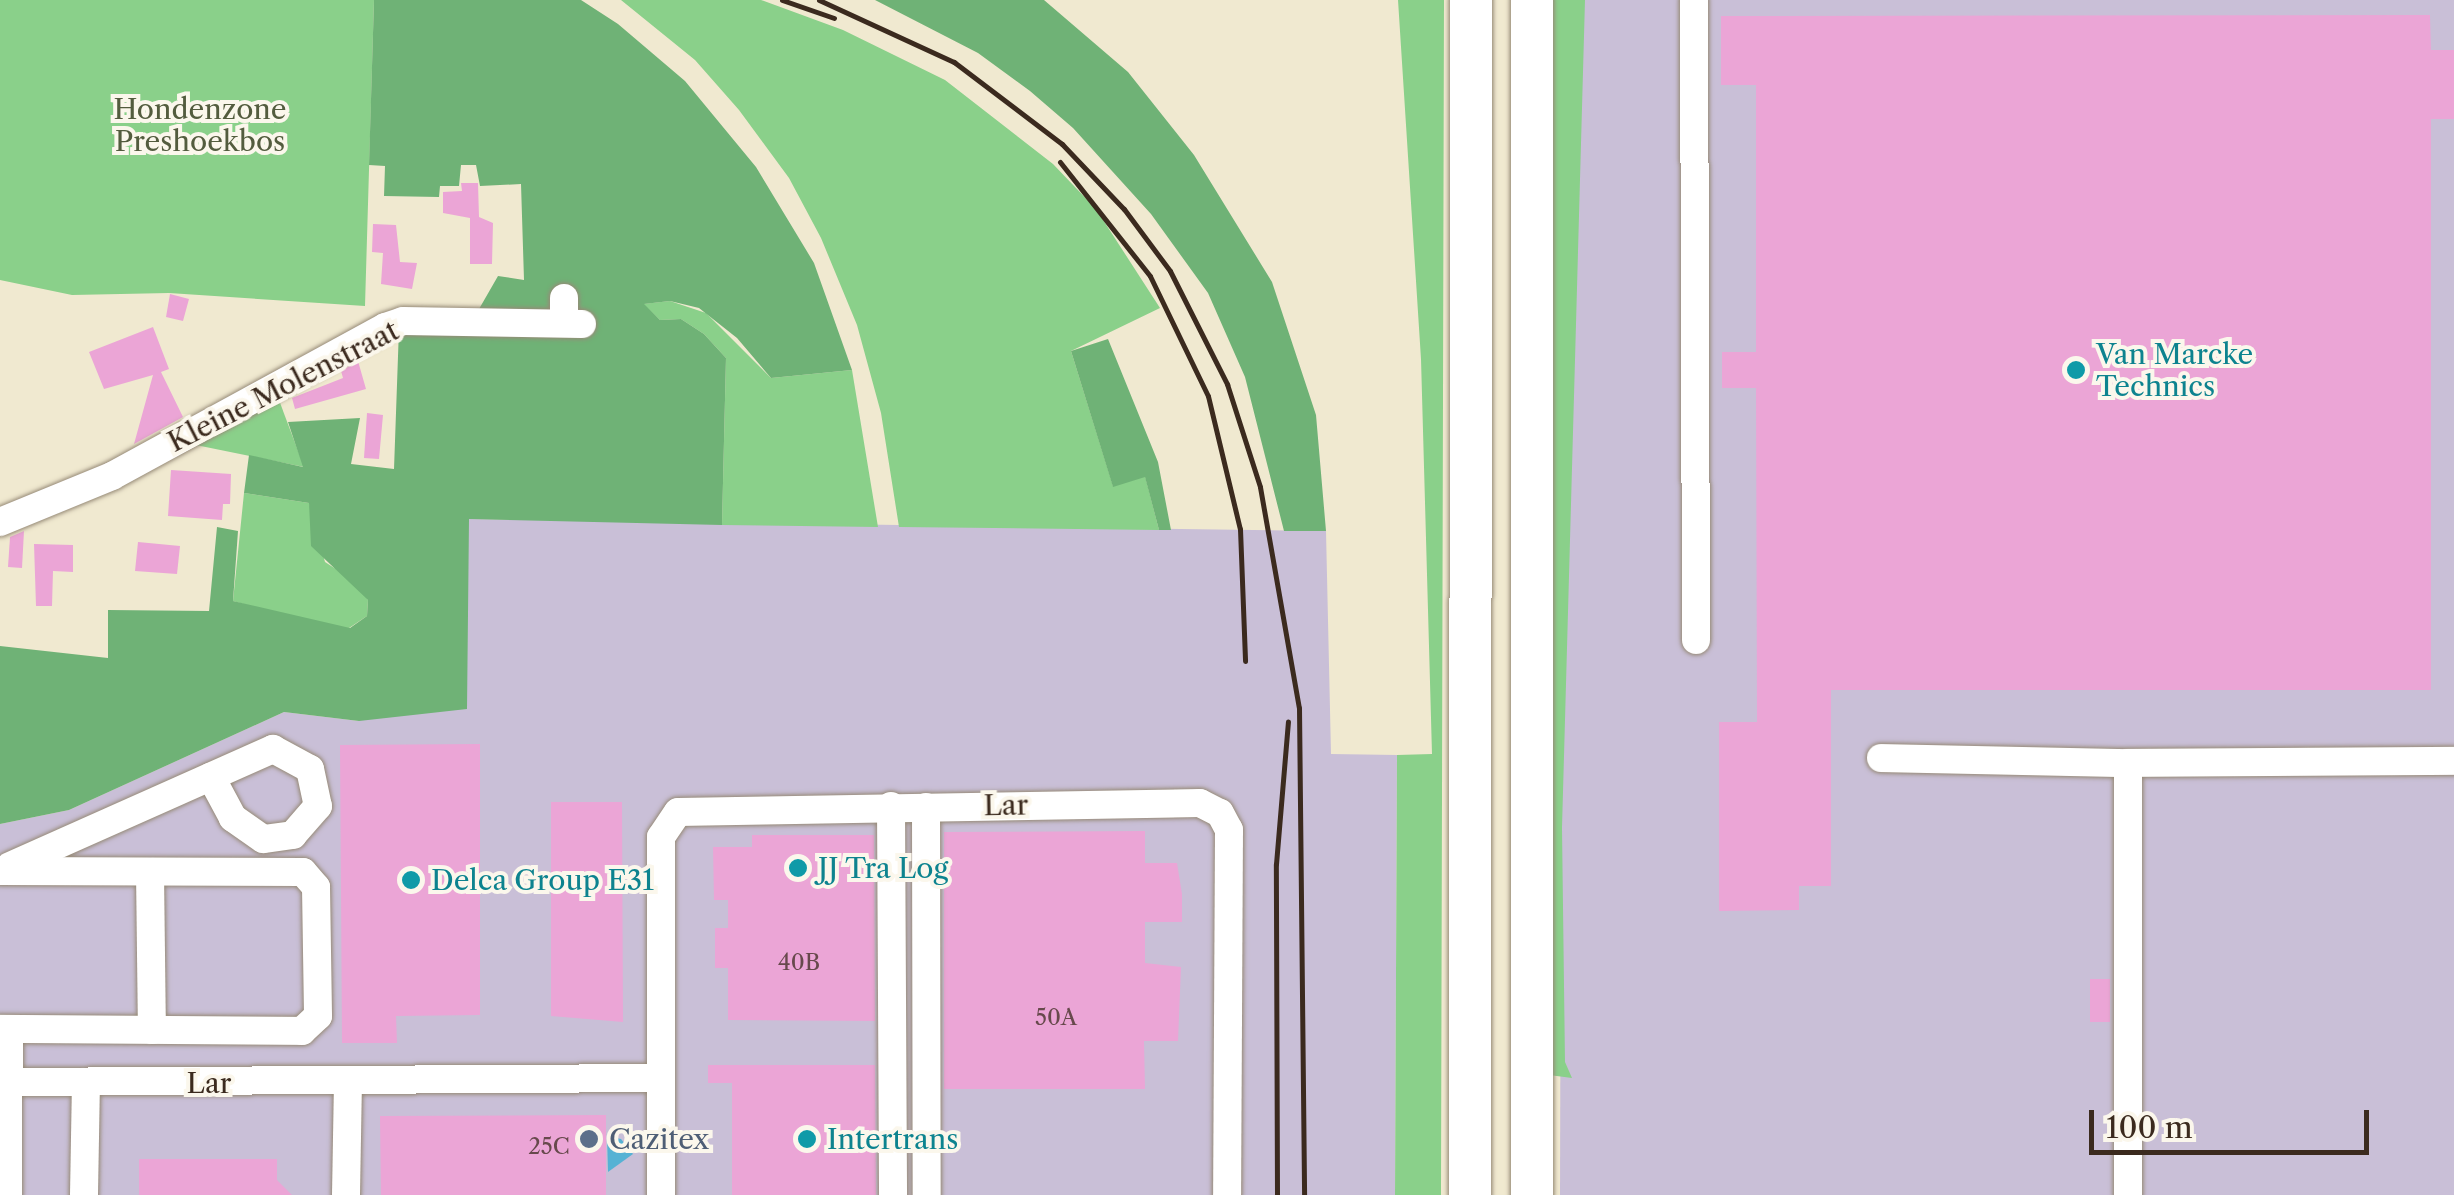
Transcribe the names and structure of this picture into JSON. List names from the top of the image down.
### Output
{
  "streets": {
    "street": ["Kleine Molenstraat", "Lar"]
  },
  "parks": ["Hondenzone Preshoekbos"],
  "places": [
    "Van Marcke Technics",
    "JJ Tra Log",
    "Delca Group E31",
    "Cazitex",
    "Intertrans"
  ],
  "house_numbers": ["40B", "50A", "25C"],
  "scale_bar": "100 m"
}
